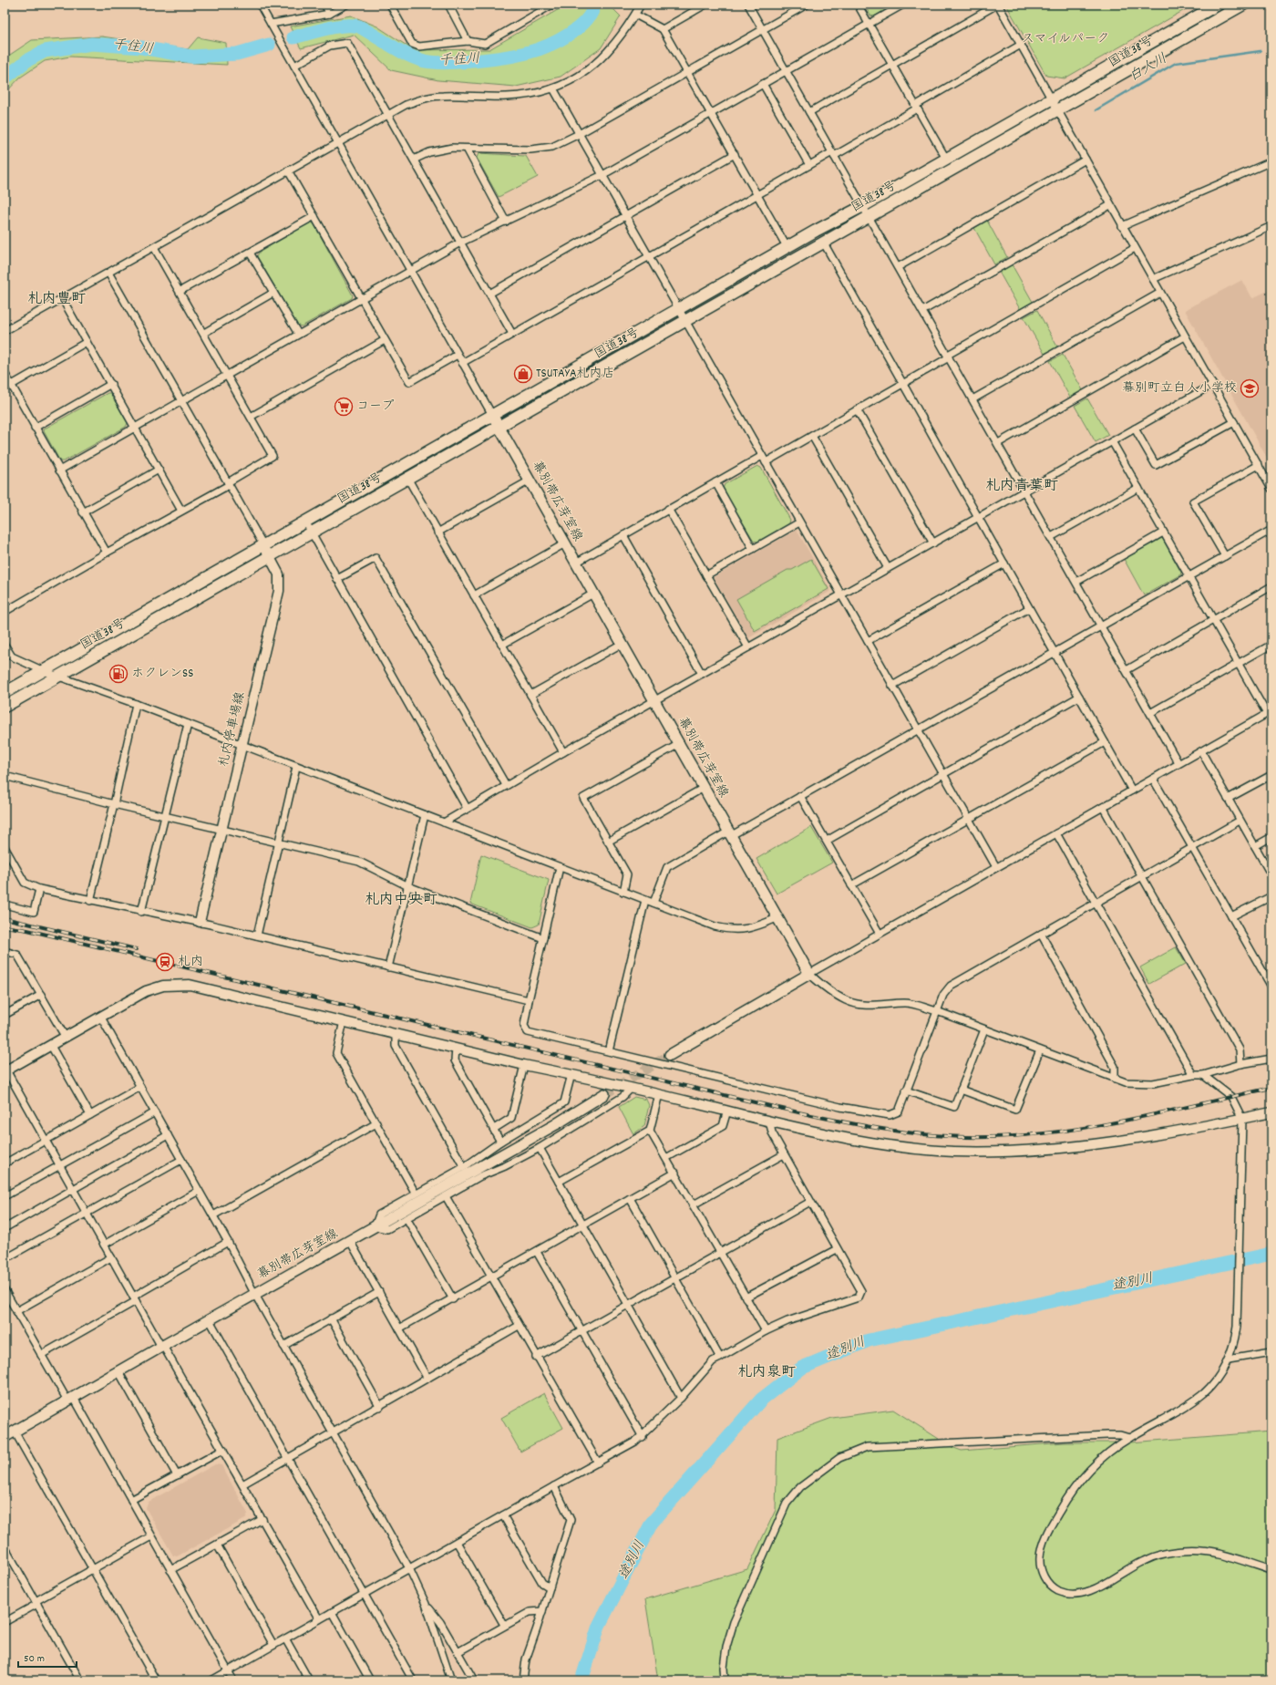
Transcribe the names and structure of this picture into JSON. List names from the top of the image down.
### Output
{
  "streets": {
    "highway": ["国道38号"],
    "main road": ["幕別帯広芽室線"],
    "street": ["札内停車場線"]
  },
  "crossings": [
    ["国道38号", "幕別帯広芽室線"],
    ["国道38号", "札内停車場線"]
  ],
  "districts": [
    "札内豊町",
    "札内青葉町",
    "札内中央町",
    "札内泉町"
  ],
  "water": ["千住川", "白人川", "途別川"],
  "parks": ["スマイルパーク"],
  "places": {
    "shop": ["TSUTAYA札内店"],
    "school or university": ["幕別町立白人小学校"],
    "supermarket": ["コープ"],
    "fuel station": ["ホクレンSS"],
    "station": ["札内"]
  },
  "scale_bar": "50 m"
}
